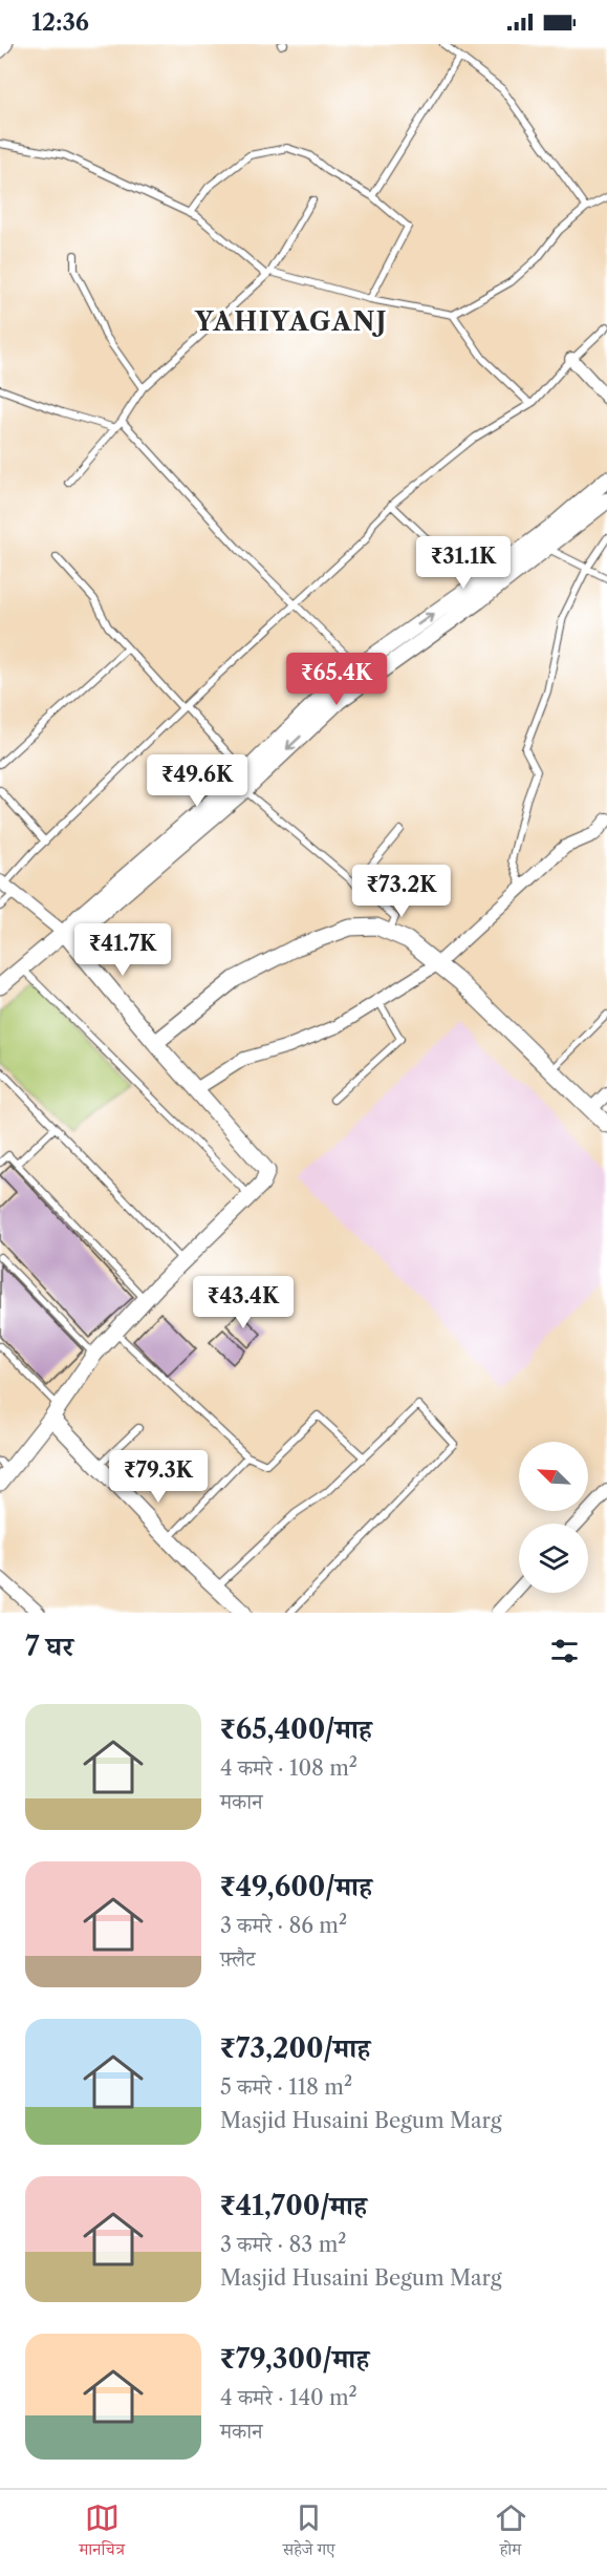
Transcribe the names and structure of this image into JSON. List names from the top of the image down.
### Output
{
  "districts": ["YAHIYAGANJ"],
  "north": "top left",
  "page": {
    "status": "12:36",
    "price": [
      "₹31.1K",
      "₹65.4K",
      "₹49.6K",
      "₹73.2K",
      "₹41.7K",
      "₹43.4K",
      "₹79.3K"
    ],
    "heading": "7 घर",
    "list": [
      {
        "name": "₹65,400/माह",
        "note": "4 कमरे · 108 m² · मकान"
      },
      {
        "name": "₹49,600/माह",
        "note": "3 कमरे · 86 m² · फ़्लैट"
      },
      {
        "name": "₹73,200/माह",
        "note": "5 कमरे · 118 m² · Masjid Husaini Begum Marg"
      },
      {
        "name": "₹41,700/माह",
        "note": "3 कमरे · 83 m² · Masjid Husaini Begum Marg"
      },
      {
        "name": "₹79,300/माह",
        "note": "4 कमरे · 140 m² · मकान"
      }
    ],
    "tabs": ["मानचित्र", "सहेजे गए", "होम"]
  }
}
